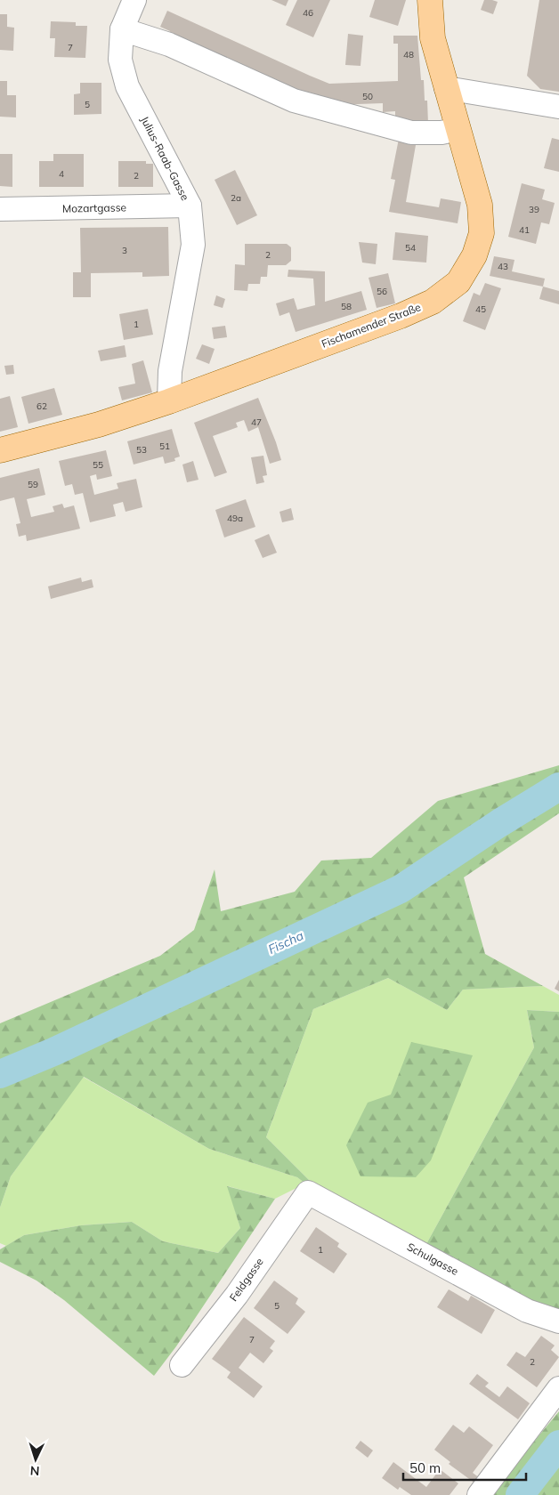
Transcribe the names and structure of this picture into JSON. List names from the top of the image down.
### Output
{
  "streets": {
    "main road": ["Fischamender Straße"],
    "street": [
      "Julius-Raab-Gasse",
      "Mozartgasse",
      "Schulgasse",
      "Feldgasse"
    ]
  },
  "crossings": [
    ["Julius-Raab-Gasse", "Mozartgasse"],
    ["Julius-Raab-Gasse", "Fischamender Straße"],
    ["Schulgasse", "Feldgasse"]
  ],
  "water": ["Fischa"],
  "house_numbers": [
    "46",
    "7",
    "48",
    "50",
    "5",
    "4",
    "2",
    "2a",
    "39",
    "41",
    "54",
    "3",
    "2",
    "43",
    "56",
    "58",
    "45",
    "1",
    "62",
    "47",
    "51",
    "53",
    "55",
    "59",
    "49a",
    "1",
    "5",
    "7",
    "2"
  ],
  "scale_bar": "50 m",
  "north": "bottom"
}
